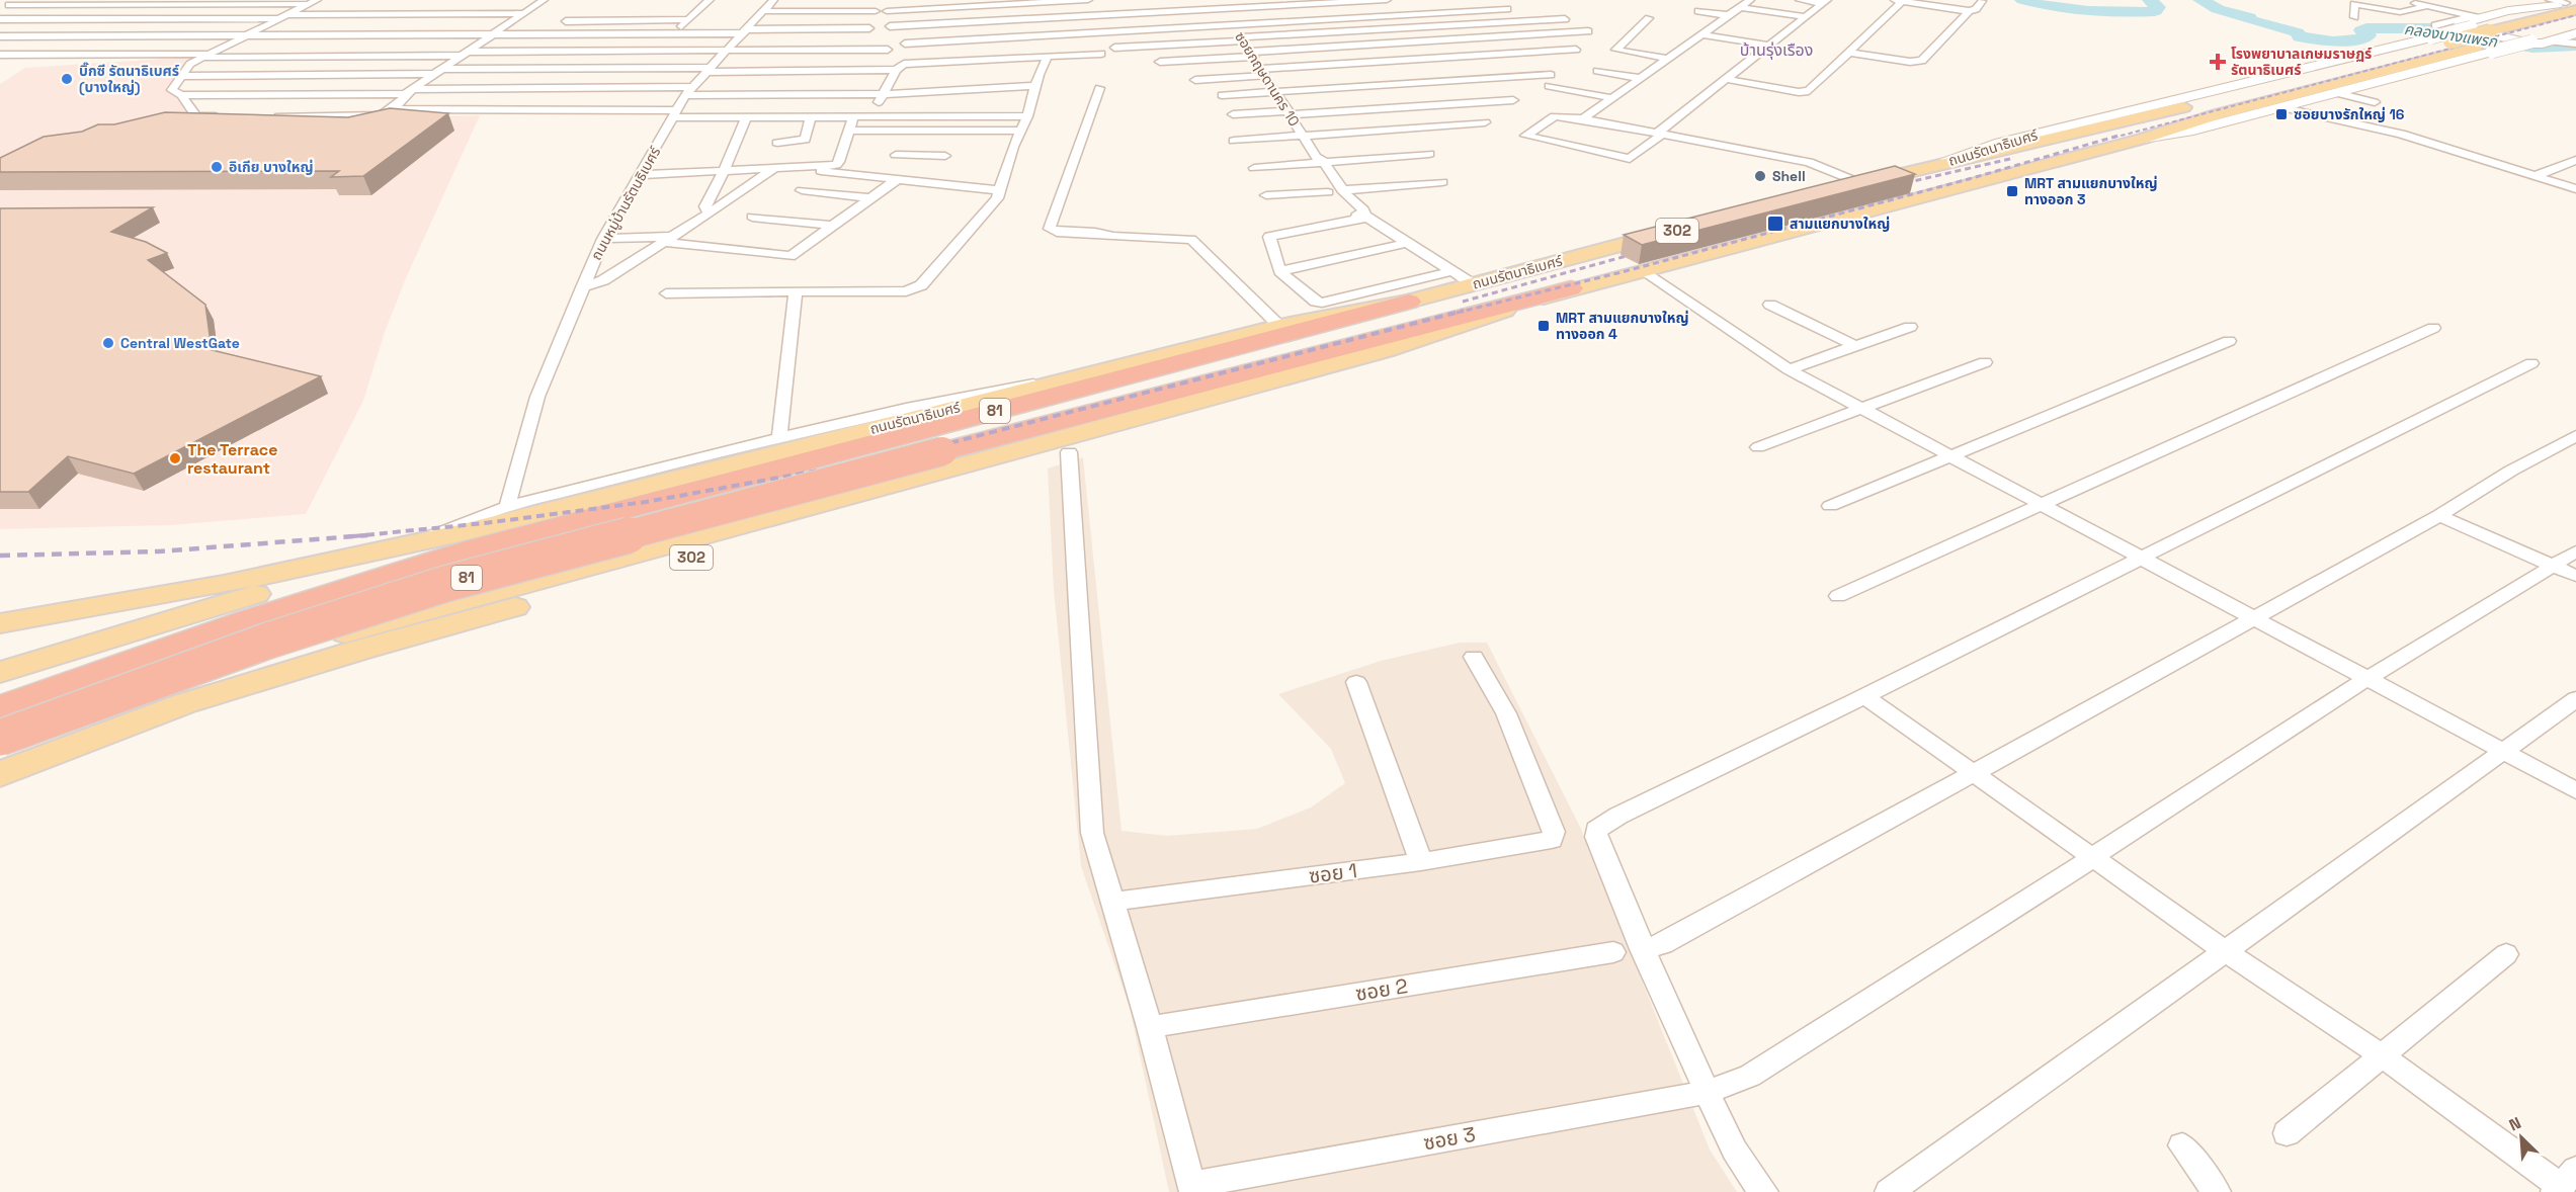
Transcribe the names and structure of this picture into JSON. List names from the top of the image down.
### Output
{
  "streets": {
    "highway": ["81"],
    "main road": ["ถนนรัตนาธิเบศร์", "302"],
    "street": [
      "ซอยกฤษดานคร 10",
      "ถนนหมู่บ้านรัตนธิเบศร์",
      "ซอย 1",
      "ซอย 2",
      "ซอย 3"
    ]
  },
  "crossings": [
    ["ซอยกฤษดานคร 10", "ถนนรัตนาธิเบศร์"],
    ["ถนนรัตนาธิเบศร์", "302"],
    ["ถนนรัตนาธิเบศร์", "81"]
  ],
  "districts": ["บ้านรุ่งเรือง"],
  "water": ["คลองบางแพรก"],
  "places": {
    "health": ["โรงพยาบาลเกษมราษฏร์ รัตนาธิเบศร์"],
    "other": [
      "บิ๊กซี รัตนาธิเบศร์ (บางใหญ่)",
      "อิเกีย บางใหญ่",
      "Shell",
      "Central WestGate",
      "The Terrace restaurant"
    ],
    "transit": [
      "ซอยบางรักใหญ่ 16",
      "MRT สามแยกบางใหญ่ ทางออก 3",
      "สามแยกบางใหญ่",
      "MRT สามแยกบางใหญ่ ทางออก 4"
    ]
  },
  "north": "top left"
}
